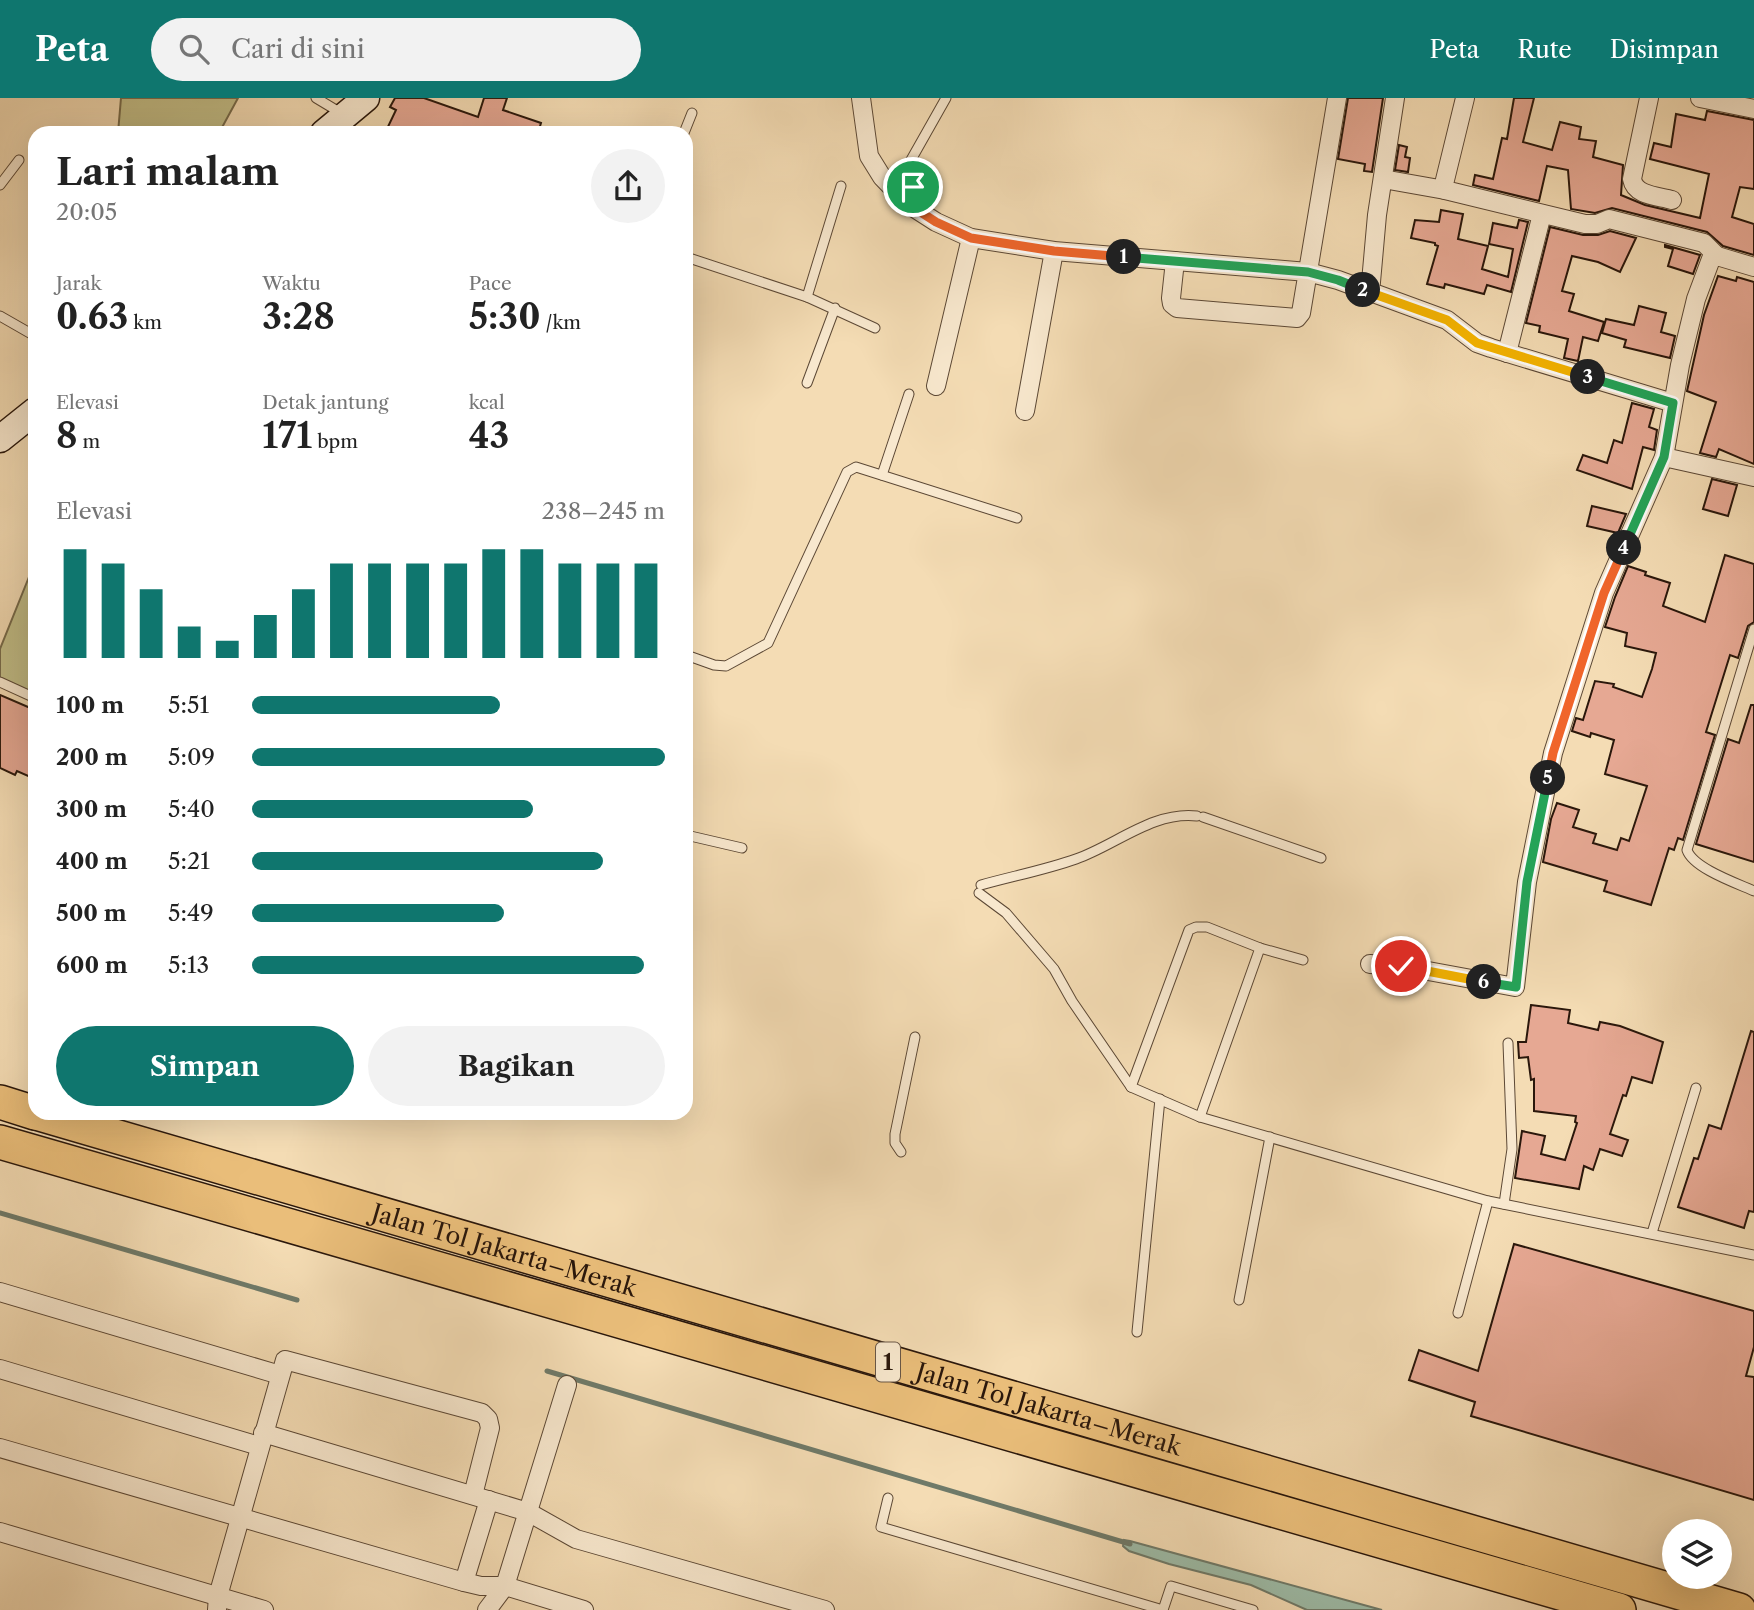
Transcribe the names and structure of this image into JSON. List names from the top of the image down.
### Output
{
  "streets": {
    "highway": ["Jalan Tol Jakarta–Merak", "1"]
  },
  "page": {
    "header": "Peta",
    "search": "Cari di sini",
    "nav": ["Peta", "Rute", "Disimpan"],
    "heading": ["Lari malam", "20:05"],
    "pins": [
      "1",
      "2",
      "3",
      "4",
      "5",
      "6"
    ],
    "stats": [
      ["Jarak", "0.63 km"],
      ["Waktu", "3:28"],
      ["Pace", "5:30 /km"],
      ["Elevasi", "8 m"],
      ["Detak jantung", "171 bpm"],
      ["kcal", "43"]
    ],
    "chart": ["Elevasi", "238–245 m"],
    "list": [
      {
        "name": "100 m",
        "note": "5:51"
      },
      {
        "name": "200 m",
        "note": "5:09"
      },
      {
        "name": "300 m",
        "note": "5:40"
      },
      {
        "name": "400 m",
        "note": "5:21"
      },
      {
        "name": "500 m",
        "note": "5:49"
      },
      {
        "name": "600 m",
        "note": "5:13"
      }
    ],
    "buttons": ["Simpan", "Bagikan"]
  }
}
